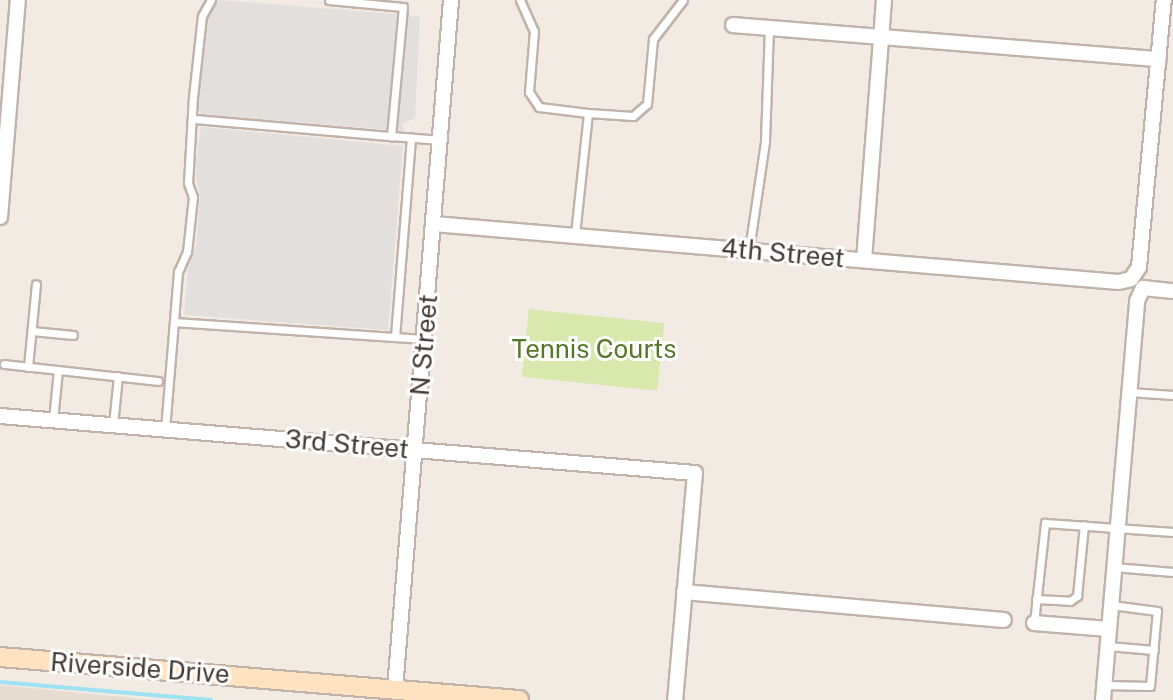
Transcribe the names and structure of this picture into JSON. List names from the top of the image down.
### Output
{
  "streets": {
    "street": [
      "4th Street",
      "N Street",
      "3rd Street",
      "Riverside Drive"
    ]
  },
  "crossings": [
    ["4th Street", "N Street"],
    ["N Street", "3rd Street"],
    ["N Street", "Riverside Drive"]
  ],
  "parks": ["Tennis Courts"]
}
